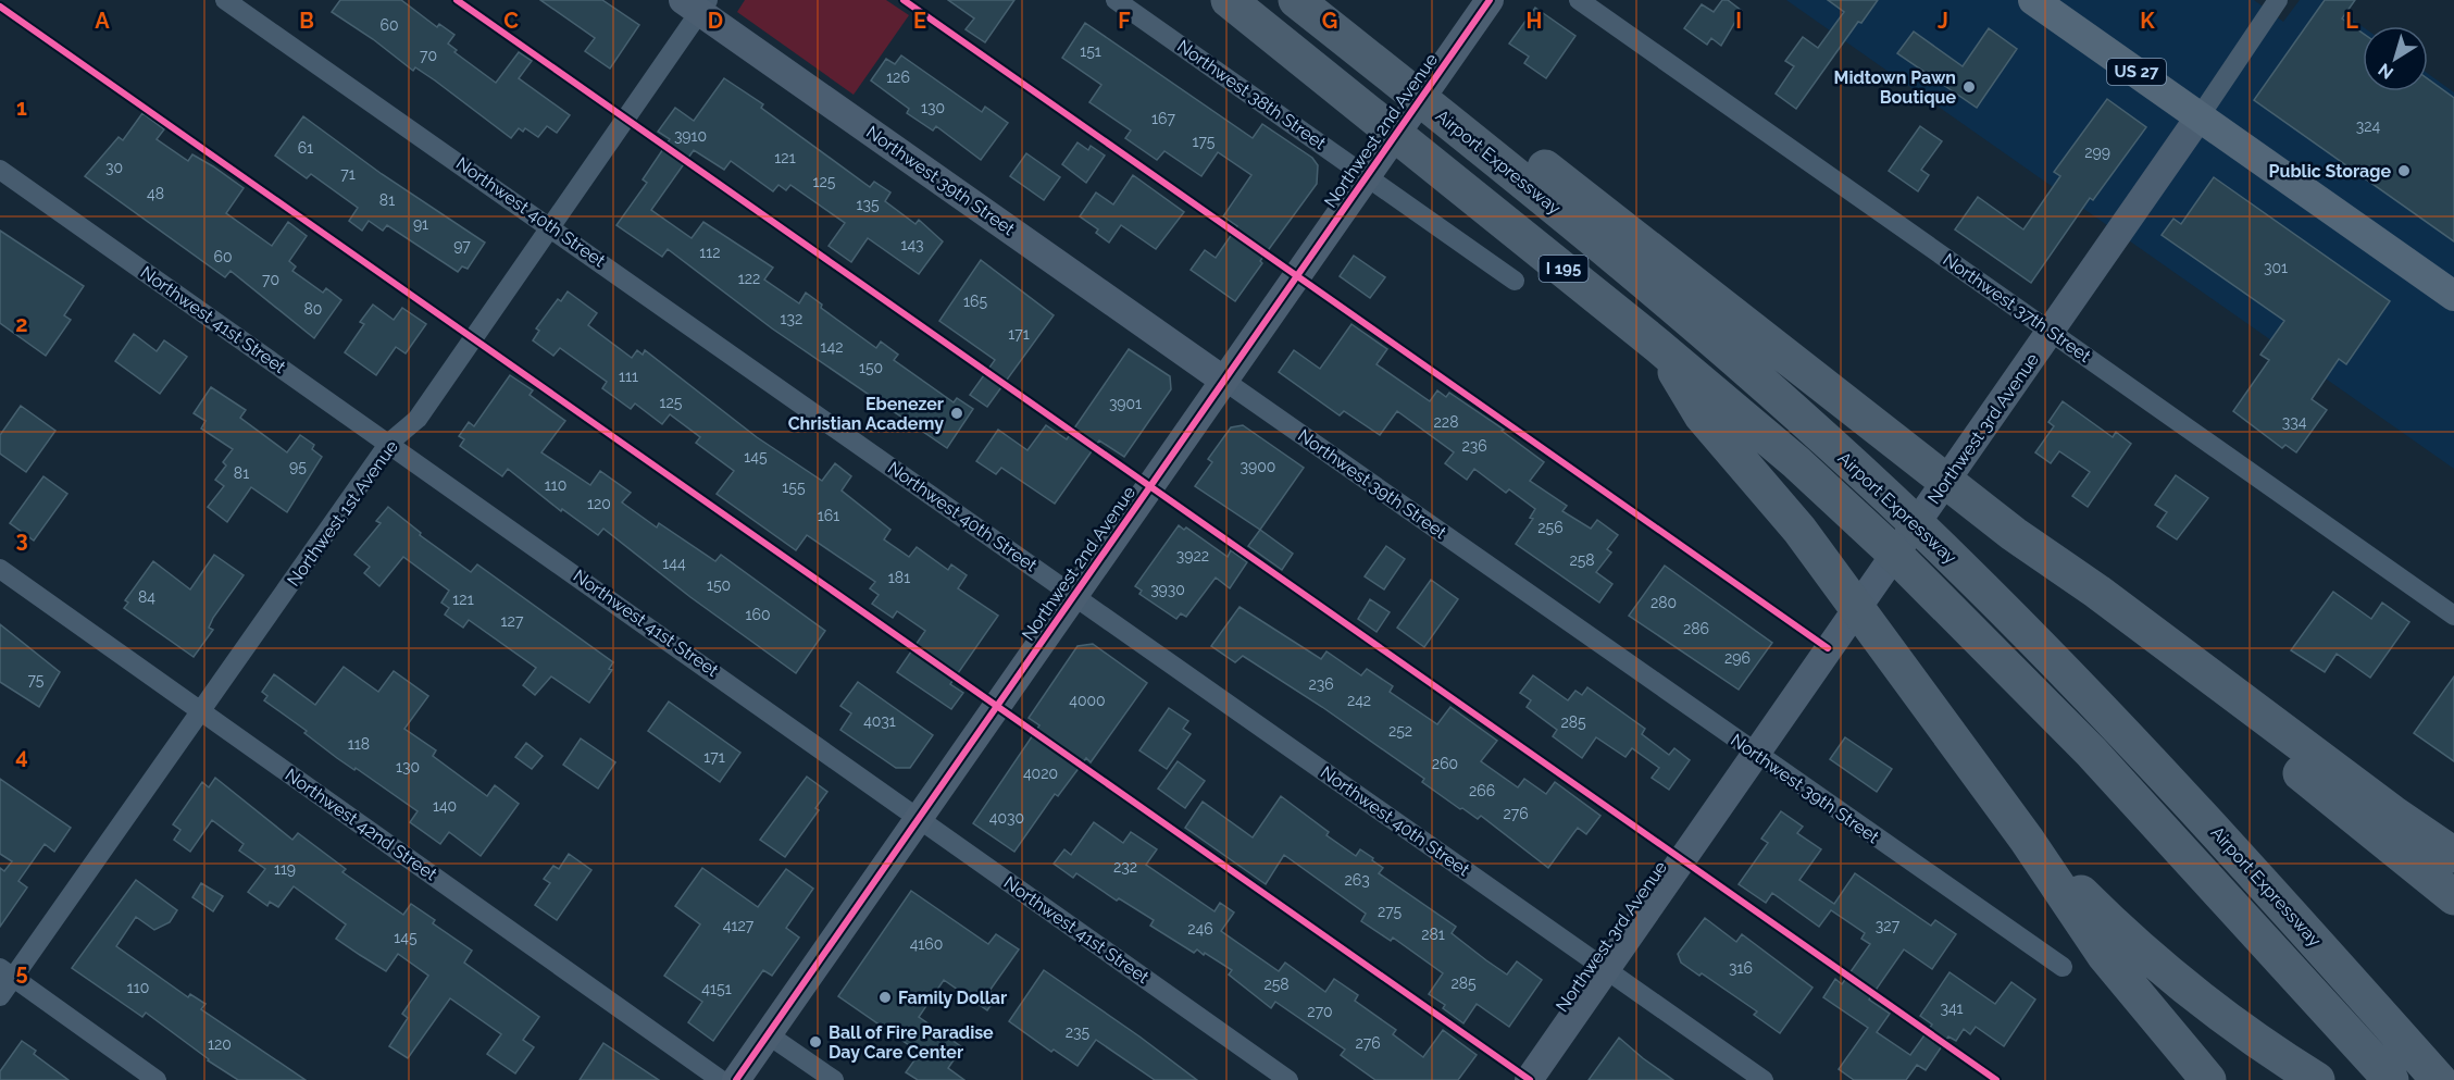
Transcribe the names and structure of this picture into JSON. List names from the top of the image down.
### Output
{
  "streets": {
    "highway": ["Airport Expressway", "I 195"],
    "main road": ["US 27"],
    "street": [
      "Northwest 38th Street",
      "Northwest 2nd Avenue",
      "Northwest 39th Street",
      "Northwest 40th Street",
      "Northwest 37th Street",
      "Northwest 41st Street",
      "Northwest 3rd Avenue",
      "Northwest 1st Avenue",
      "Northwest 42nd Street"
    ]
  },
  "crossings": [
    ["US 27", "Northwest 3rd Avenue"],
    ["Northwest 38th Street", "Northwest 2nd Avenue"],
    ["Northwest 2nd Avenue", "Northwest 39th Street"],
    ["Northwest 2nd Avenue", "Northwest 40th Street"],
    ["Northwest 2nd Avenue", "Northwest 41st Street"],
    ["Airport Expressway", "I 195"],
    ["Northwest 39th Street", "Northwest 3rd Avenue"],
    ["Northwest 39th Street", "Northwest 1st Avenue"],
    ["Northwest 40th Street", "Northwest 3rd Avenue"],
    ["Northwest 40th Street", "Northwest 1st Avenue"],
    ["Northwest 37th Street", "Northwest 3rd Avenue"],
    ["Northwest 41st Street", "Northwest 1st Avenue"],
    ["Northwest 1st Avenue", "Northwest 42nd Street"]
  ],
  "places": [
    "Midtown Pawn Boutique",
    "Public Storage",
    "Ebenezer Christian Academy",
    "Family Dollar",
    "Ball of Fire Paradise Day Care Center"
  ],
  "house_numbers": [
    "60",
    "151",
    "70",
    "126",
    "130",
    "167",
    "324",
    "3910",
    "175",
    "61",
    "299",
    "121",
    "30",
    "71",
    "125",
    "48",
    "81",
    "135",
    "91",
    "143",
    "97",
    "112",
    "60",
    "301",
    "122",
    "70",
    "165",
    "80",
    "132",
    "171",
    "142",
    "150",
    "111",
    "125",
    "3901",
    "228",
    "334",
    "236",
    "145",
    "95",
    "3900",
    "81",
    "110",
    "155",
    "120",
    "161",
    "256",
    "3922",
    "258",
    "144",
    "181",
    "150",
    "3930",
    "84",
    "121",
    "280",
    "160",
    "127",
    "286",
    "296",
    "75",
    "236",
    "4000",
    "242",
    "4031",
    "285",
    "252",
    "118",
    "171",
    "260",
    "130",
    "4020",
    "266",
    "140",
    "276",
    "4030",
    "232",
    "119",
    "263",
    "275",
    "4127",
    "327",
    "246",
    "281",
    "145",
    "4160",
    "316",
    "285",
    "258",
    "110",
    "4151",
    "341",
    "270",
    "235",
    "276",
    "120"
  ],
  "north": "bottom left",
  "grid": {
    "columns": [
      "A",
      "B",
      "C",
      "D",
      "E",
      "F",
      "G",
      "H",
      "I",
      "J",
      "K",
      "L"
    ],
    "rows": [
      "1",
      "2",
      "3",
      "4",
      "5"
    ]
  }
}
